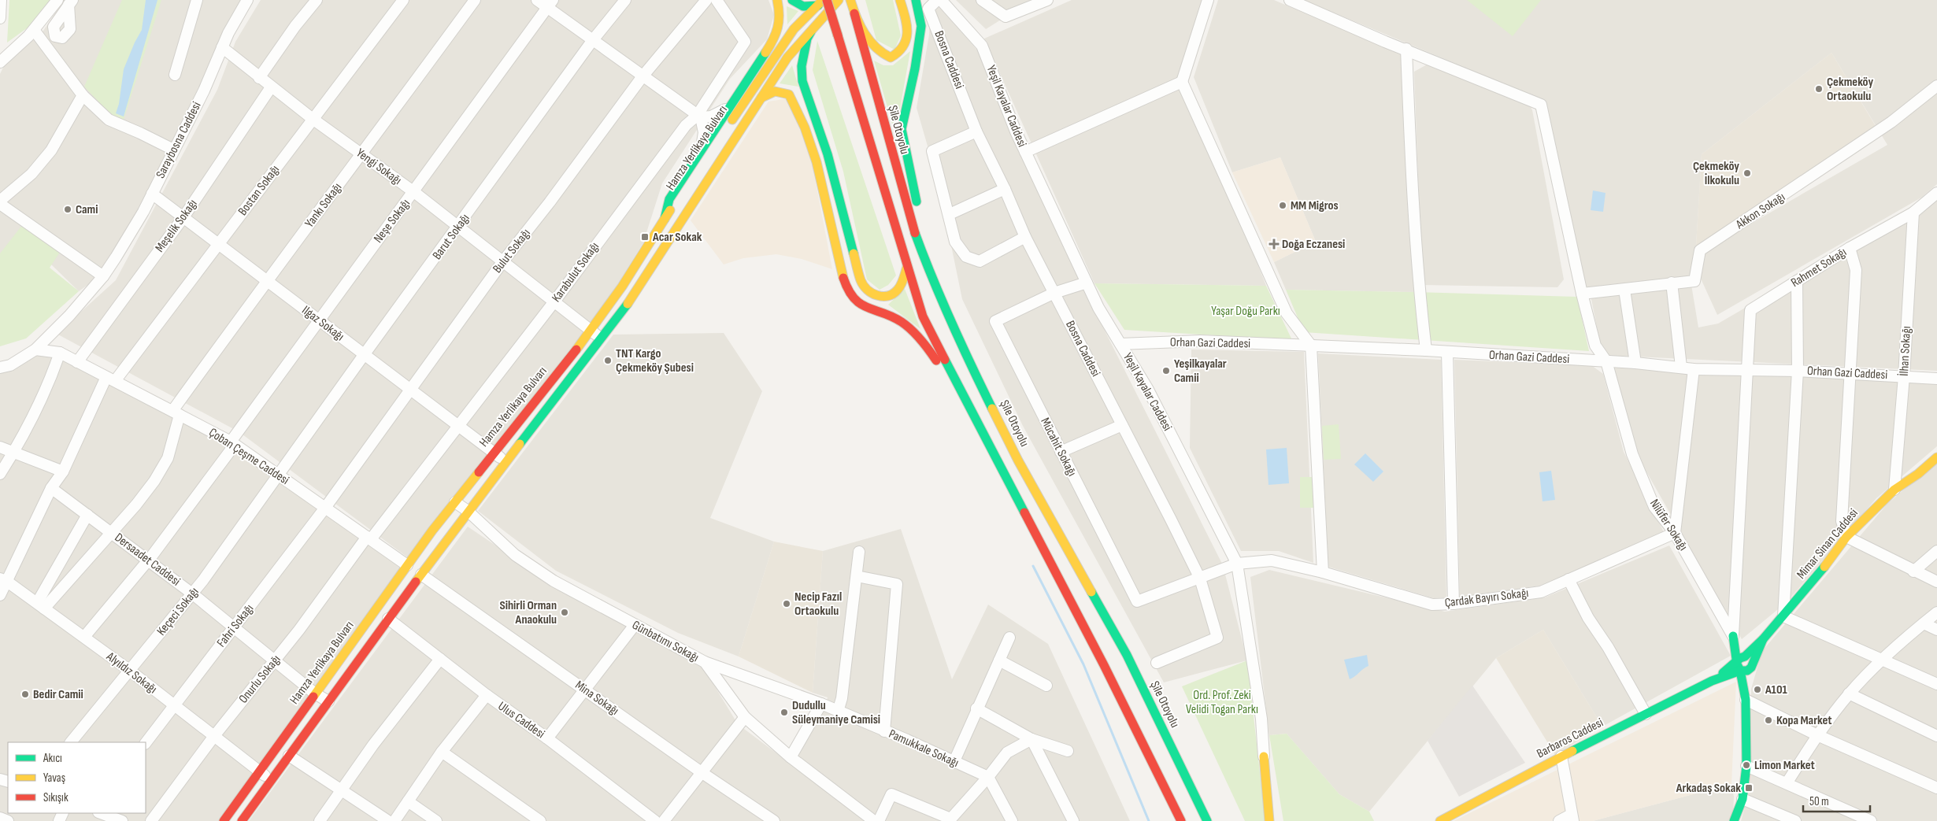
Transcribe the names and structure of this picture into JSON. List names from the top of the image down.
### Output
{
  "streets": {
    "main road": [
      "Yeşil Kayalar Caddesi",
      "Şile Otoyolu",
      "Hamza Yerlikaya Bulvarı",
      "Nilüfer Sokağı",
      "Mimar Sinan Caddesi",
      "Barbaros Caddesi"
    ],
    "street": [
      "Bosna Caddesi",
      "Saraybosna Caddesi",
      "Yengi Sokağı",
      "Bostan Sokağı",
      "Yankı Sokağı",
      "Akkon Sokağı",
      "Neşe Sokağı",
      "Meşelik Sokağı",
      "Barut Sokağı",
      "Bulut Sokağı",
      "Rahmet Sokağı",
      "Karabulut Sokağı",
      "Ilgaz Sokağı",
      "Orhan Gazi Caddesi",
      "İlhan Sokağı",
      "Mücahit Sokağı",
      "Çoban Çeşme Caddesi",
      "Dersaadet Caddesi",
      "Çardak Bayırı Sokağı",
      "Keçeci Sokağı",
      "Fahri Sokağı",
      "Günbatımı Sokağı",
      "Alyıldız Sokağı",
      "Onurlu Sokağı",
      "Mina Sokağı",
      "Ulus Caddesi",
      "Pamukkale Sokağı"
    ]
  },
  "crossings": [
    ["Bosna Caddesi", "Mücahit Sokağı"],
    ["Bosna Caddesi", "Çardak Bayırı Sokağı"],
    ["Yeşil Kayalar Caddesi", "Orhan Gazi Caddesi"],
    ["Yeşil Kayalar Caddesi", "Mücahit Sokağı"],
    ["Yeşil Kayalar Caddesi", "Çardak Bayırı Sokağı"],
    ["Saraybosna Caddesi", "Yengi Sokağı"],
    ["Saraybosna Caddesi", "Ilgaz Sokağı"],
    ["Saraybosna Caddesi", "Çoban Çeşme Caddesi"],
    ["Hamza Yerlikaya Bulvarı", "Yengi Sokağı"],
    ["Hamza Yerlikaya Bulvarı", "Ilgaz Sokağı"],
    ["Hamza Yerlikaya Bulvarı", "Çoban Çeşme Caddesi"],
    ["Hamza Yerlikaya Bulvarı", "Dersaadet Caddesi"],
    ["Hamza Yerlikaya Bulvarı", "Günbatımı Sokağı"],
    ["Hamza Yerlikaya Bulvarı", "Alyıldız Sokağı"],
    ["Hamza Yerlikaya Bulvarı", "Mina Sokağı"],
    ["Hamza Yerlikaya Bulvarı", "Ulus Caddesi"],
    ["Yengi Sokağı", "Bostan Sokağı"],
    ["Yengi Sokağı", "Yankı Sokağı"],
    ["Yengi Sokağı", "Neşe Sokağı"],
    ["Yengi Sokağı", "Meşelik Sokağı"],
    ["Yengi Sokağı", "Barut Sokağı"],
    ["Yengi Sokağı", "Bulut Sokağı"],
    ["Yengi Sokağı", "Karabulut Sokağı"],
    ["Bostan Sokağı", "Ilgaz Sokağı"],
    ["Bostan Sokağı", "Çoban Çeşme Caddesi"],
    ["Bostan Sokağı", "Dersaadet Caddesi"],
    ["Bostan Sokağı", "Alyıldız Sokağı"],
    ["Yankı Sokağı", "Ilgaz Sokağı"],
    ["Yankı Sokağı", "Çoban Çeşme Caddesi"],
    ["Yankı Sokağı", "Dersaadet Caddesi"],
    ["Yankı Sokağı", "Alyıldız Sokağı"],
    ["Akkon Sokağı", "Nilüfer Sokağı"],
    ["Neşe Sokağı", "Ilgaz Sokağı"],
    ["Neşe Sokağı", "Çoban Çeşme Caddesi"],
    ["Neşe Sokağı", "Dersaadet Caddesi"],
    ["Neşe Sokağı", "Alyıldız Sokağı"],
    ["Meşelik Sokağı", "Ilgaz Sokağı"],
    ["Meşelik Sokağı", "Çoban Çeşme Caddesi"],
    ["Barut Sokağı", "Ilgaz Sokağı"],
    ["Barut Sokağı", "Çoban Çeşme Caddesi"],
    ["Barut Sokağı", "Keçeci Sokağı"],
    ["Bulut Sokağı", "Ilgaz Sokağı"],
    ["Bulut Sokağı", "Çoban Çeşme Caddesi"],
    ["Bulut Sokağı", "Fahri Sokağı"],
    ["Rahmet Sokağı", "Orhan Gazi Caddesi"],
    ["Rahmet Sokağı", "İlhan Sokağı"],
    ["Karabulut Sokağı", "Ilgaz Sokağı"],
    ["Karabulut Sokağı", "Çoban Çeşme Caddesi"],
    ["Karabulut Sokağı", "Onurlu Sokağı"],
    ["Orhan Gazi Caddesi", "İlhan Sokağı"],
    ["Orhan Gazi Caddesi", "Nilüfer Sokağı"],
    ["İlhan Sokağı", "Mimar Sinan Caddesi"],
    ["Mücahit Sokağı", "Çardak Bayırı Sokağı"],
    ["Çoban Çeşme Caddesi", "Keçeci Sokağı"],
    ["Çoban Çeşme Caddesi", "Fahri Sokağı"],
    ["Çoban Çeşme Caddesi", "Onurlu Sokağı"],
    ["Nilüfer Sokağı", "Çardak Bayırı Sokağı"],
    ["Nilüfer Sokağı", "Barbaros Caddesi"],
    ["Dersaadet Caddesi", "Keçeci Sokağı"],
    ["Dersaadet Caddesi", "Fahri Sokağı"],
    ["Dersaadet Caddesi", "Onurlu Sokağı"],
    ["Keçeci Sokağı", "Alyıldız Sokağı"],
    ["Fahri Sokağı", "Alyıldız Sokağı"],
    ["Günbatımı Sokağı", "Pamukkale Sokağı"],
    ["Alyıldız Sokağı", "Onurlu Sokağı"]
  ],
  "parks": ["Yaşar Doğu Parkı", "Ord. Prof. Zeki Velidi Togan Parkı"],
  "places": {
    "other": [
      "Çekmeköy Ortaokulu",
      "Çekmeköy İlkokulu",
      "MM Migros",
      "Cami",
      "TNT Kargo Çekmeköy Şubesi",
      "Yeşilkayalar Camii",
      "Necip Fazıl Ortaokulu",
      "Sihirli Orman Anaokulu",
      "A101",
      "Bedir Camii",
      "Dudullu Süleymaniye Camisi",
      "Kopa Market",
      "Limon Market"
    ],
    "transit": ["Acar Sokak", "Arkadaş Sokak"],
    "health": ["Doğa Eczanesi"]
  },
  "legend": ["Akıcı", "Yavaş", "Sıkışık"],
  "scale_bar": "50 m"
}
